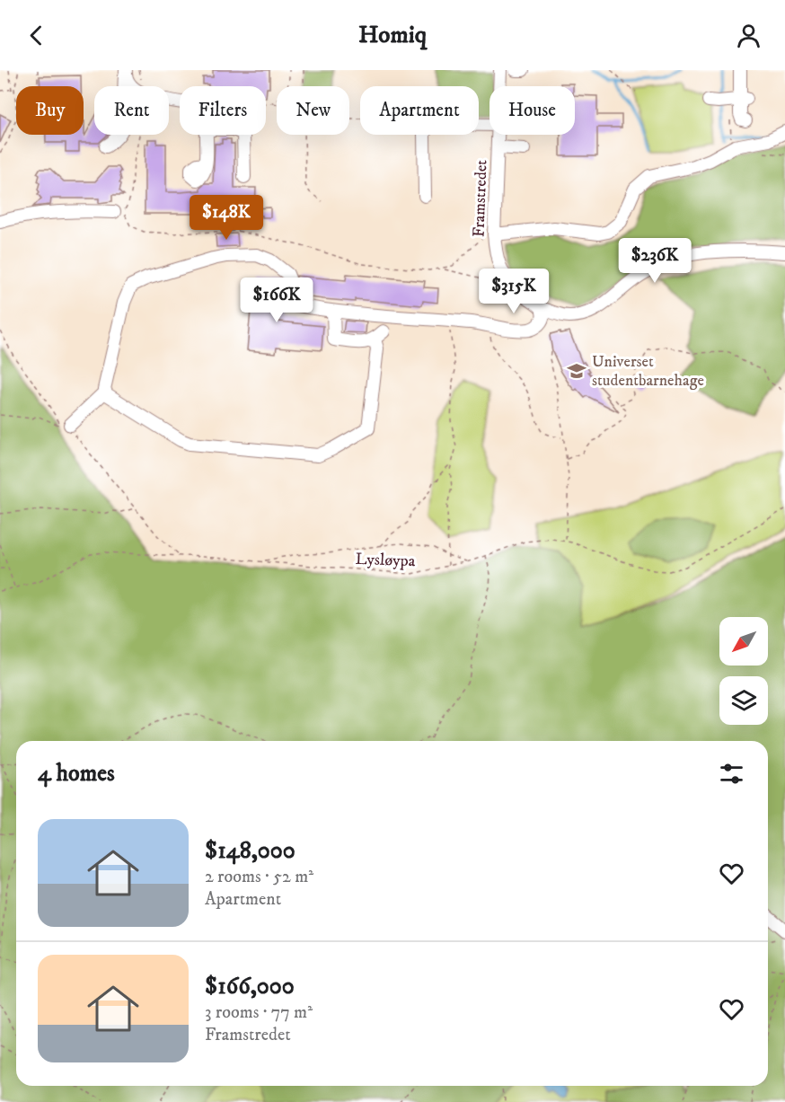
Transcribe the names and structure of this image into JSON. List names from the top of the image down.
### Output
{
  "streets": {
    "street": ["Framstredet"],
    "path": ["Lysløypa"]
  },
  "places": {
    "school or university": ["Universet studentbarnehage"]
  },
  "north": "bottom left",
  "page": {
    "header": "Homiq",
    "chip": [
      "Buy",
      "Rent",
      "Filters",
      "New",
      "Apartment",
      "House"
    ],
    "price": [
      "$148K",
      "$236K",
      "$315K",
      "$166K"
    ],
    "heading": "4 homes",
    "list": [
      {
        "name": "$148,000",
        "note": "2 rooms · 52 m² · Apartment"
      },
      {
        "name": "$166,000",
        "note": "3 rooms · 77 m² · Framstredet"
      }
    ]
  }
}
